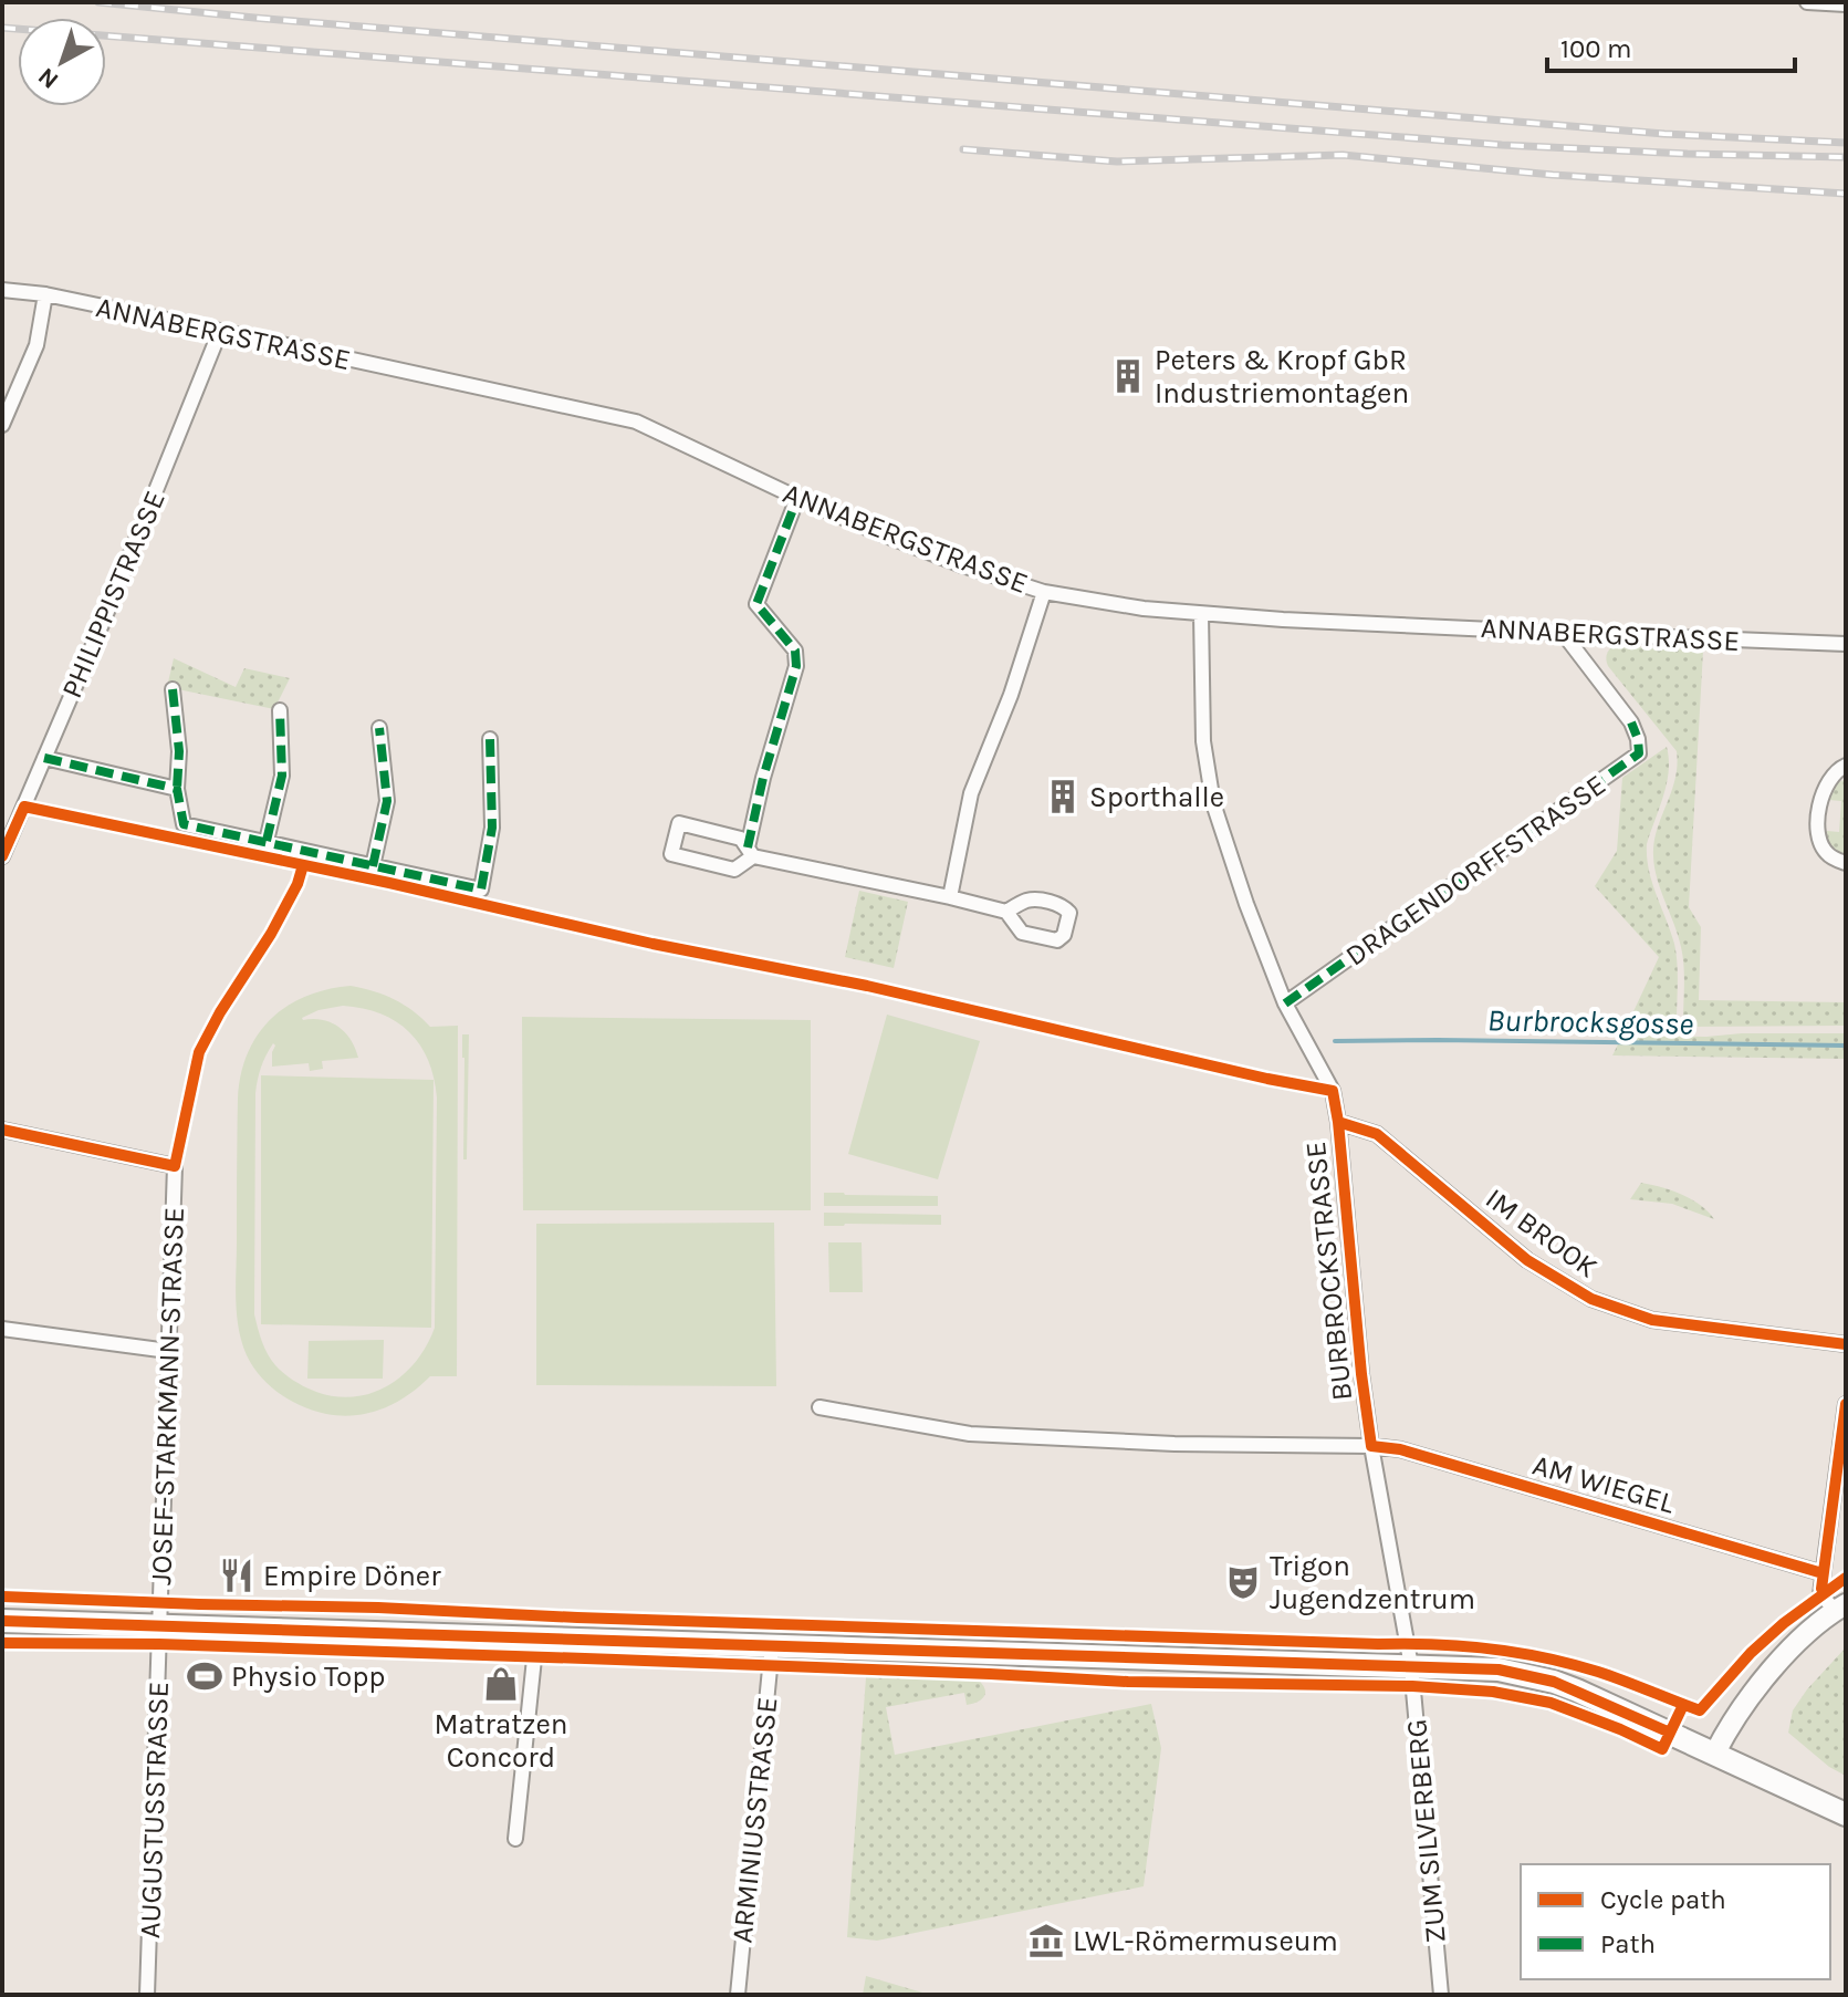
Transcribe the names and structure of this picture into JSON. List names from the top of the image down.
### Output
{
  "streets": {
    "street": [
      "ANNABERGSTRASSE",
      "PHILIPPISTRASSE",
      "DRAGENDORFFSTRASSE",
      "IM BROOK",
      "BURBROCKSTRASSE",
      "JOSEF-STARKMANN-STRASSE",
      "AM WIEGEL",
      "AUGUSTUSSTRASSE",
      "ARMINIUSSTRASSE",
      "ZUM SILVERBERG"
    ]
  },
  "crossings": [
    ["ANNABERGSTRASSE", "PHILIPPISTRASSE"],
    ["ANNABERGSTRASSE", "DRAGENDORFFSTRASSE"],
    ["ANNABERGSTRASSE", "BURBROCKSTRASSE"],
    ["DRAGENDORFFSTRASSE", "BURBROCKSTRASSE"],
    ["IM BROOK", "BURBROCKSTRASSE"],
    ["BURBROCKSTRASSE", "AM WIEGEL"],
    ["BURBROCKSTRASSE", "ZUM SILVERBERG"],
    ["JOSEF-STARKMANN-STRASSE", "AUGUSTUSSTRASSE"]
  ],
  "water": ["Burbrocksgosse"],
  "places": {
    "building": ["Peters & Kropf GbR Industriemontagen", "Sporthalle"],
    "restaurant": ["Empire Döner"],
    "theatre": ["Trigon Jugendzentrum"],
    "sports": ["Physio Topp"],
    "shop": ["Matratzen Concord"],
    "museum": ["LWL-Römermuseum"]
  },
  "legend": ["Cycle path", "Path"],
  "scale_bar": "100 m",
  "north": "bottom left"
}
